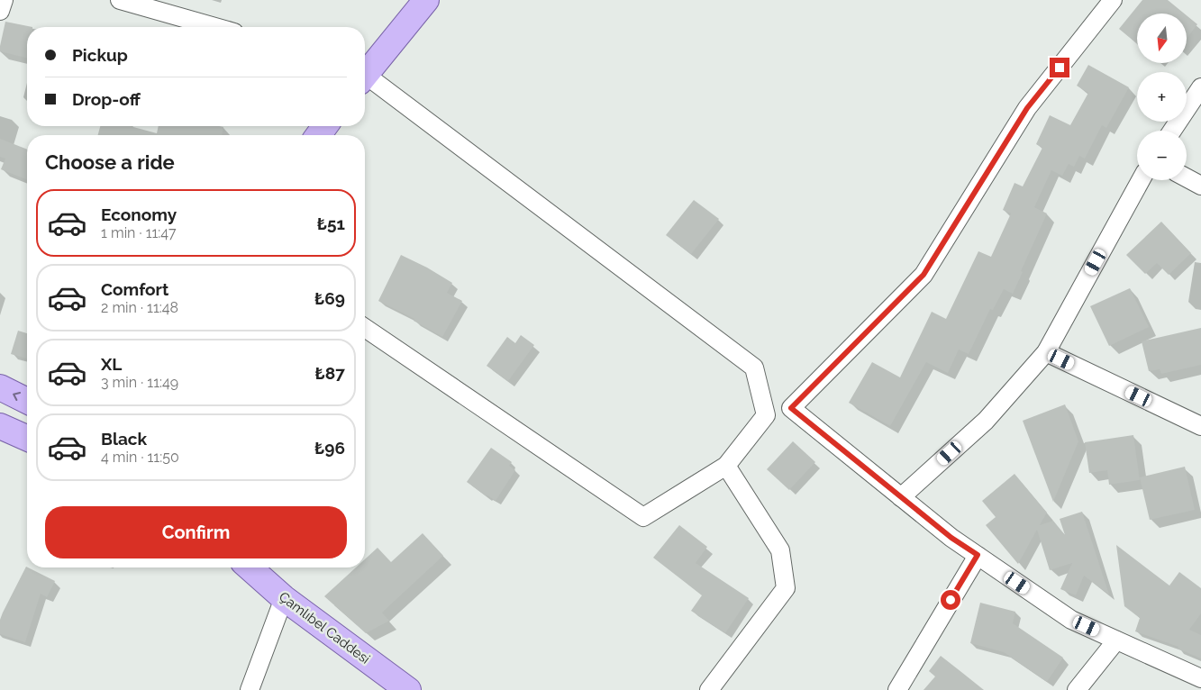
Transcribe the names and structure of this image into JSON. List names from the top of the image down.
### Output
{
  "streets": {
    "main road": ["Çamlıbel Caddesi"]
  },
  "north": "bottom",
  "page": {
    "map_buttons": ["+", "−"],
    "banner": ["Pickup", "Drop-off"],
    "heading": "Choose a ride",
    "list": [
      {
        "name": "Economy",
        "note": "1 min · 11:47",
        "value": "₺51"
      },
      {
        "name": "Comfort",
        "note": "2 min · 11:48",
        "value": "₺69"
      },
      {
        "name": "XL",
        "note": "3 min · 11:49",
        "value": "₺87"
      },
      {
        "name": "Black",
        "note": "4 min · 11:50",
        "value": "₺96"
      }
    ],
    "buttons": "Confirm"
  }
}
